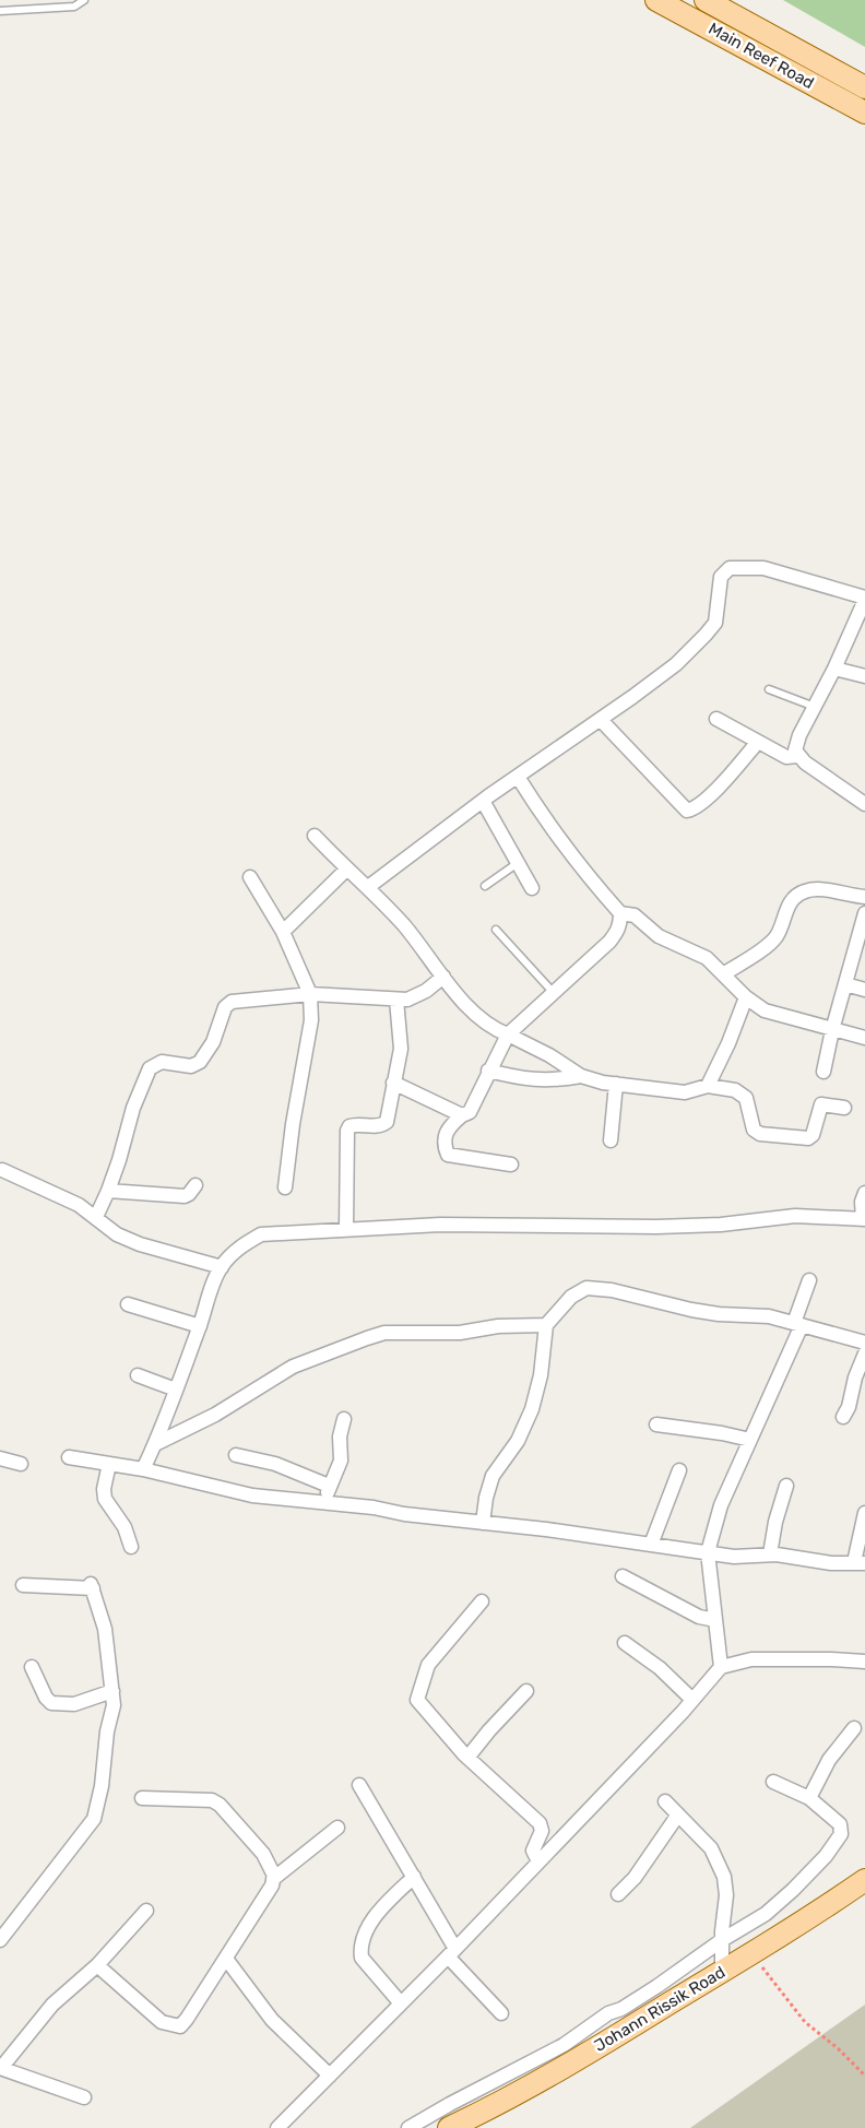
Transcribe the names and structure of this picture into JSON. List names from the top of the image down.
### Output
{
  "streets": {
    "main road": ["Main Reef Road", "Johann Rissik Road"]
  }
}
